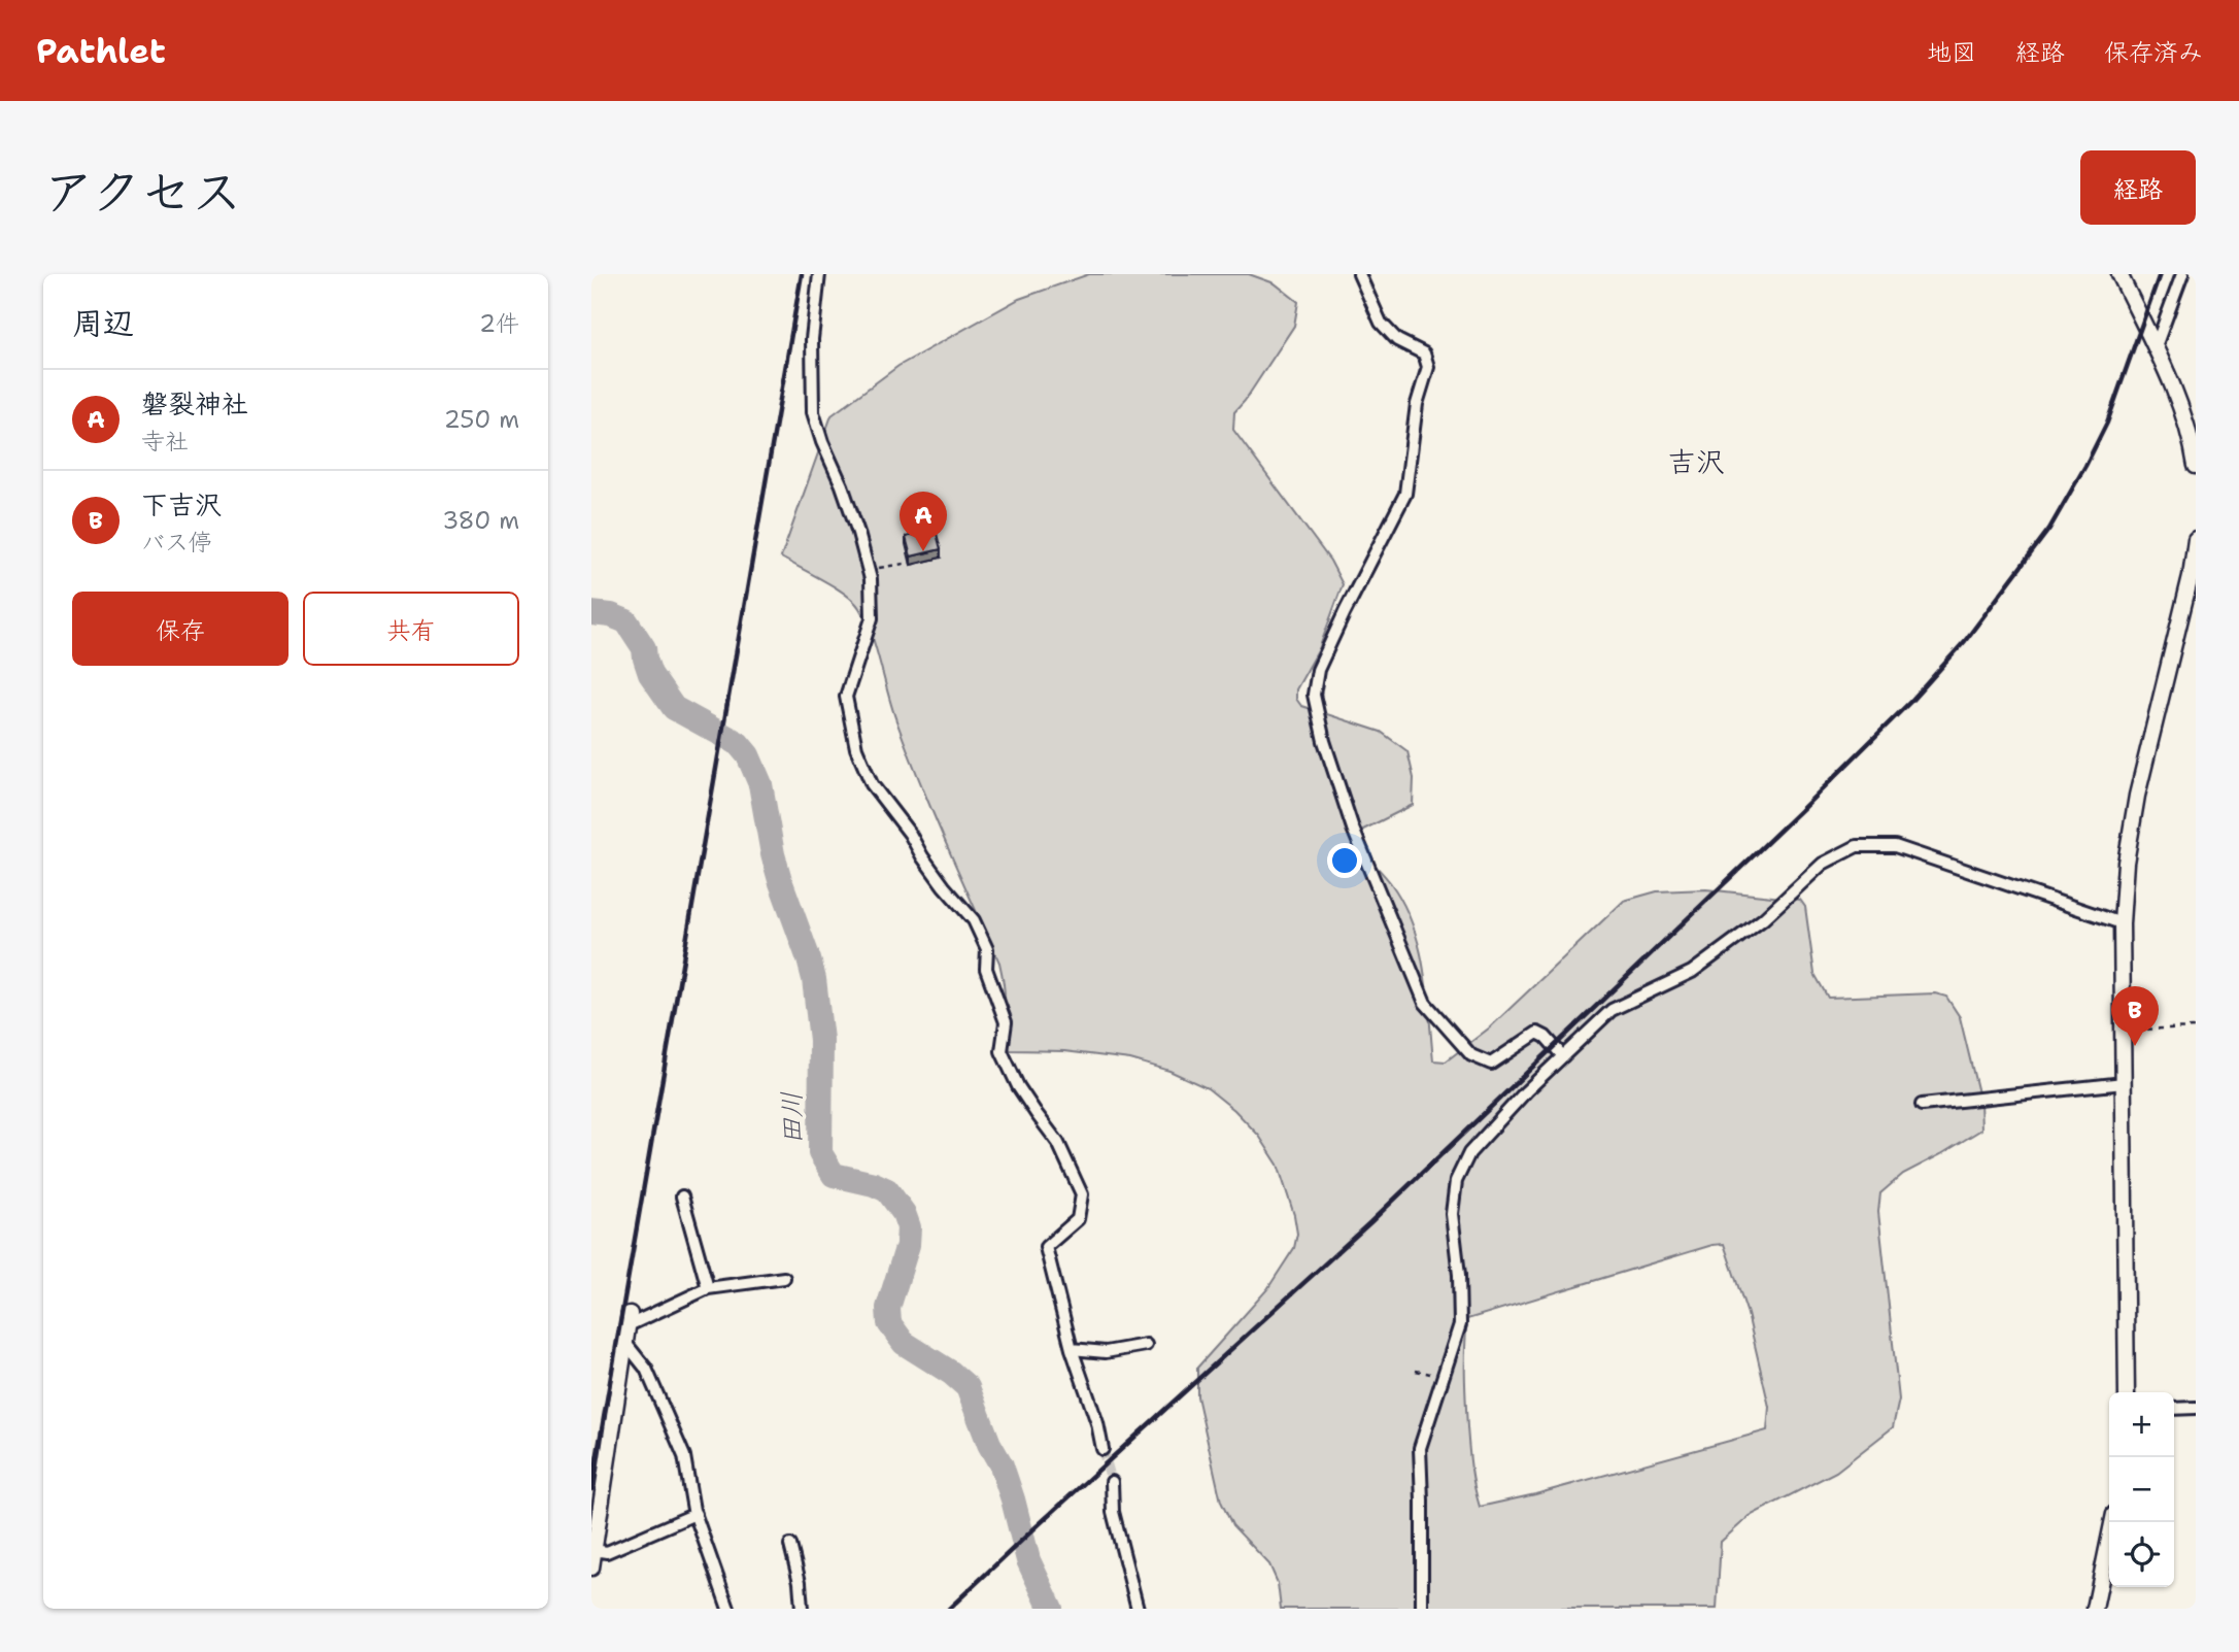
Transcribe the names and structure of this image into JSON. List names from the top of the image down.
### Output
{
  "districts": ["吉沢"],
  "water": ["田川"],
  "page": {
    "header": "Pathlet",
    "nav": ["地図", "経路", "保存済み"],
    "title": "アクセス",
    "buttons": [
      "経路",
      ["保存", "共有"]
    ],
    "heading": ["周辺", "2件"],
    "list": [
      {
        "mark": "A",
        "name": "磐裂神社",
        "note": "寺社",
        "value": "250 m"
      },
      {
        "mark": "B",
        "name": "下吉沢",
        "note": "バス停",
        "value": "380 m"
      }
    ],
    "pins": ["A", "B"],
    "map_buttons": ["+", "−"]
  }
}
